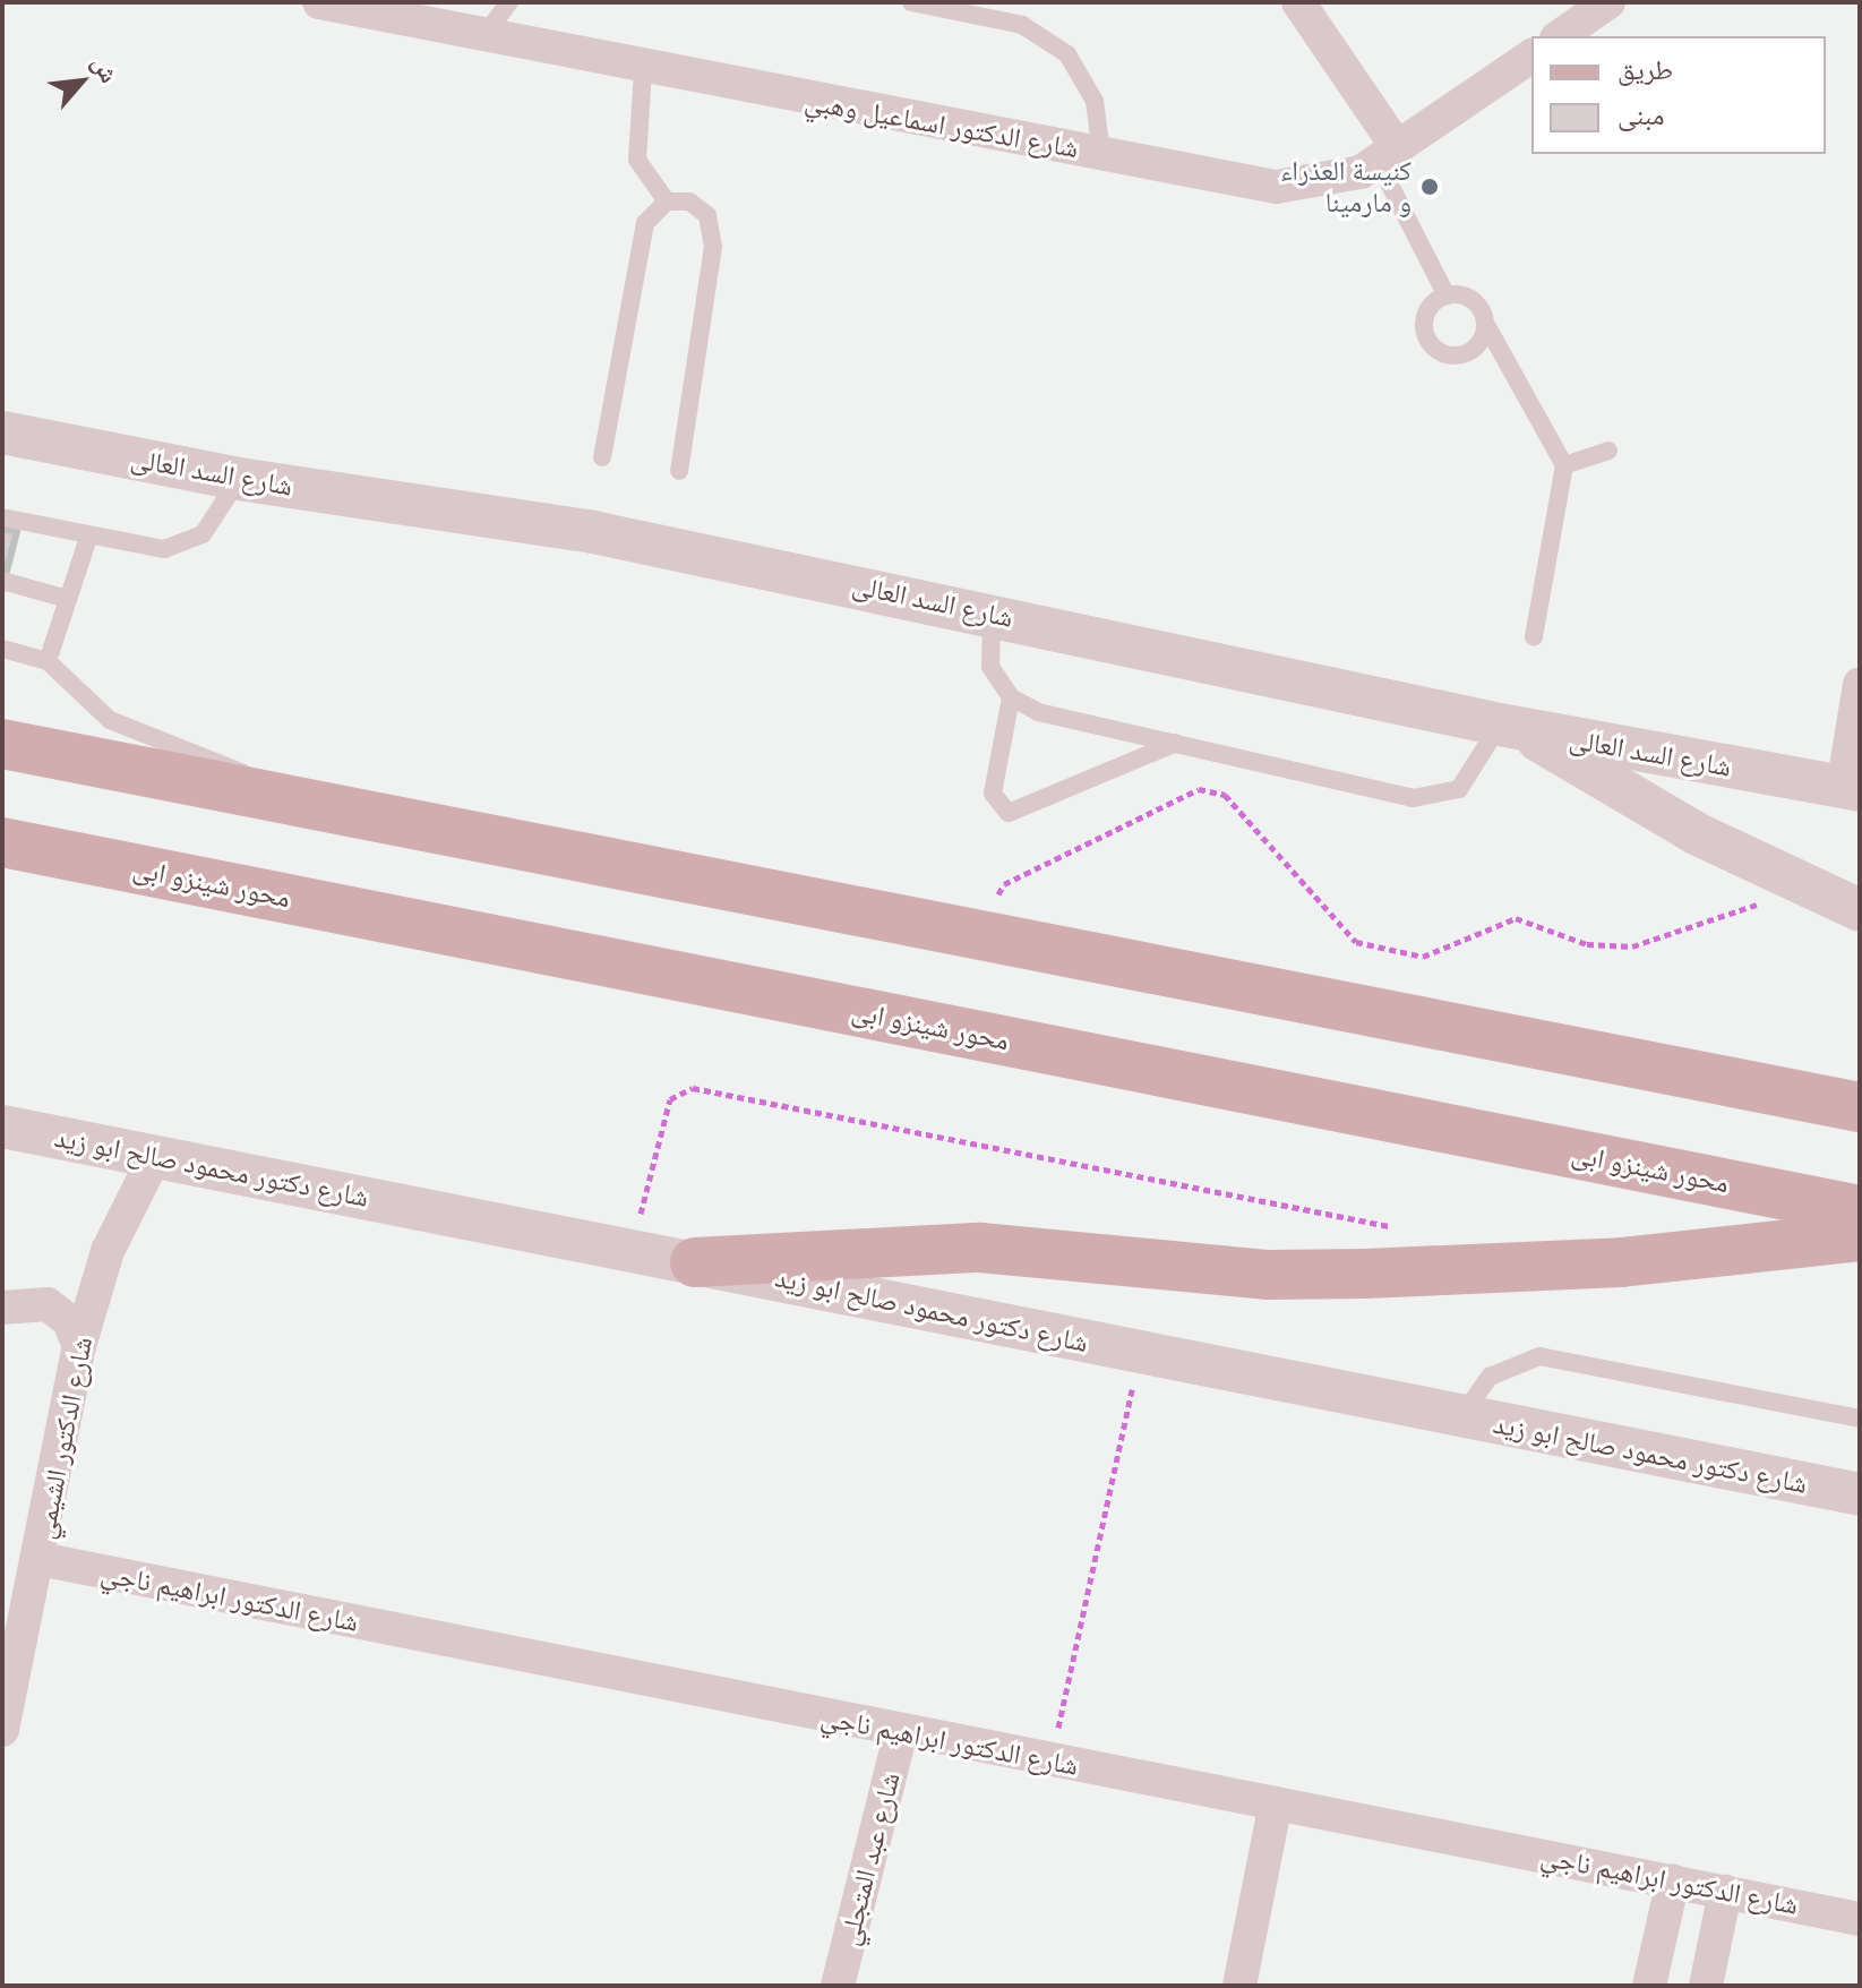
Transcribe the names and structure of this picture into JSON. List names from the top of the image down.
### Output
{
  "streets": {
    "main road": ["محور شينزو ابى"],
    "street": [
      "شارع الدكتور اسماعيل وهبي",
      "شارع السد العالى",
      "شارع دكتور محمود صالح ابو زيد",
      "شارع الدكتور الشيمي",
      "شارع الدكتور ابراهيم ناجي",
      "شارع عبد المتجلي"
    ]
  },
  "crossings": [
    ["شارع دكتور محمود صالح ابو زيد", "شارع الدكتور الشيمي"],
    ["شارع الدكتور الشيمي", "شارع الدكتور ابراهيم ناجي"],
    ["شارع الدكتور ابراهيم ناجي", "شارع عبد المتجلي"]
  ],
  "places": ["كنيسة العذراء و مارمينا"],
  "legend": ["طريق", "مبنى"],
  "north": "top right"
}
